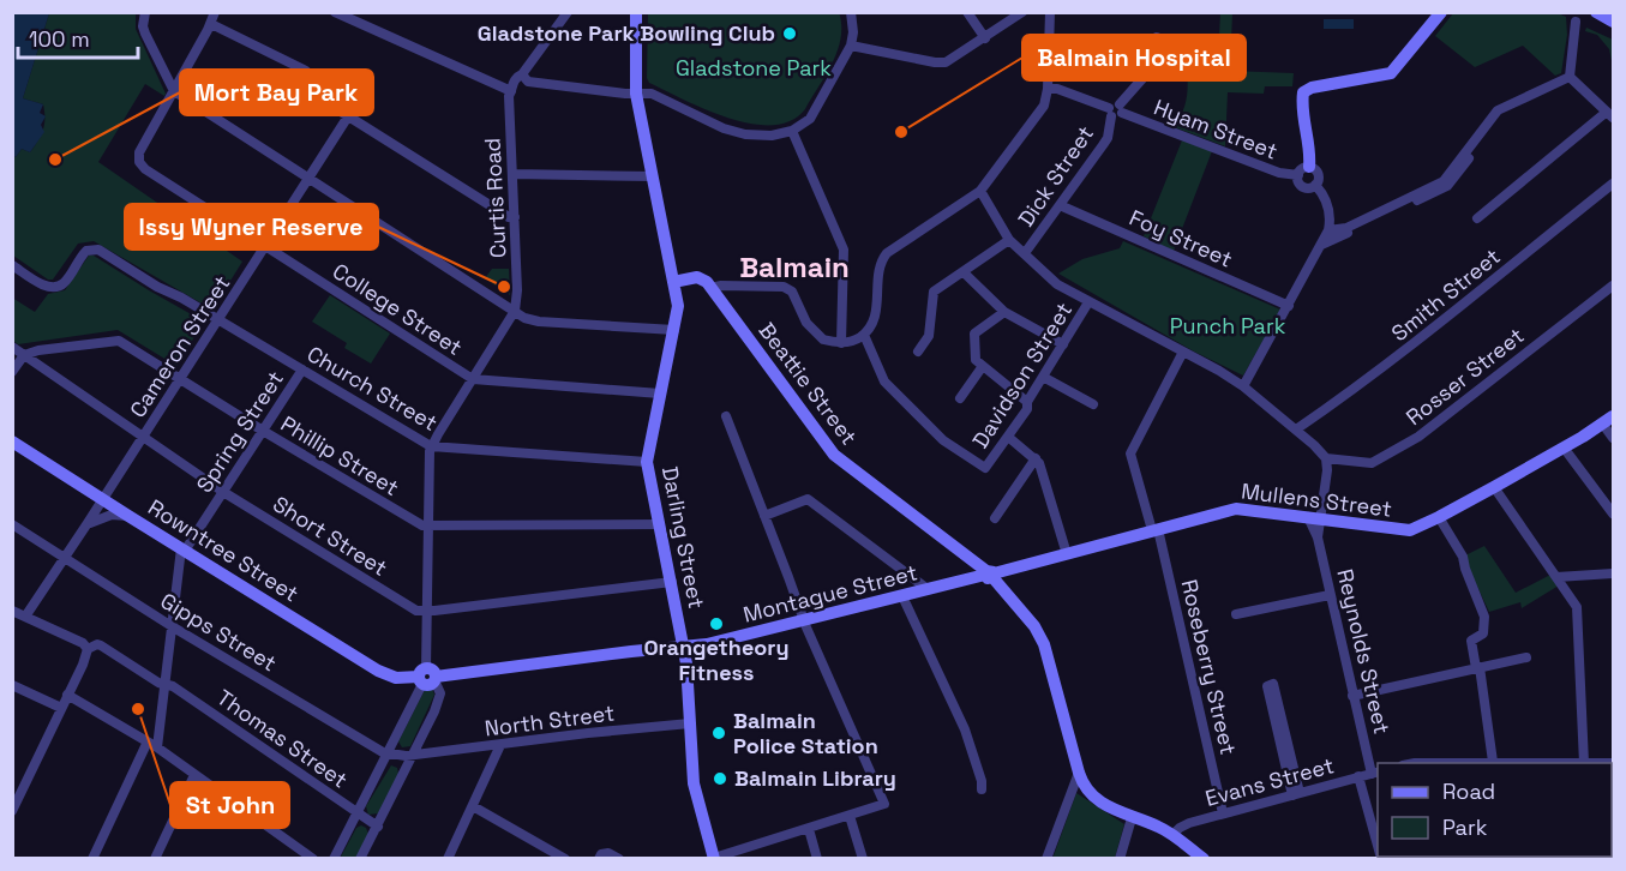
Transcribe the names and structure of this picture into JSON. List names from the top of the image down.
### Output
{
  "streets": {
    "street": [
      "Hyam Street",
      "Dick Street",
      "Curtis Road",
      "Foy Street",
      "Smith Street",
      "College Street",
      "Cameron Street",
      "Davidson Street",
      "Rosser Street",
      "Beattie Street",
      "Church Street",
      "Spring Street",
      "Phillip Street",
      "Mullens Street",
      "Short Street",
      "Darling Street",
      "Rowntree Street",
      "Montague Street",
      "Gipps Street",
      "Reynolds Street",
      "Roseberry Street",
      "North Street",
      "Thomas Street",
      "Evans Street"
    ]
  },
  "crossings": [
    ["Dick Street", "Foy Street"],
    ["Curtis Road", "College Street"],
    ["Curtis Road", "Church Street"],
    ["College Street", "Cameron Street"],
    ["College Street", "Darling Street"],
    ["Cameron Street", "Church Street"],
    ["Cameron Street", "Phillip Street"],
    ["Cameron Street", "Short Street"],
    ["Cameron Street", "Rowntree Street"],
    ["Cameron Street", "Gipps Street"],
    ["Cameron Street", "Thomas Street"],
    ["Rosser Street", "Reynolds Street"],
    ["Beattie Street", "Mullens Street"],
    ["Beattie Street", "Montague Street"],
    ["Beattie Street", "Evans Street"],
    ["Church Street", "Spring Street"],
    ["Church Street", "Darling Street"],
    ["Spring Street", "Phillip Street"],
    ["Spring Street", "Short Street"],
    ["Spring Street", "Rowntree Street"],
    ["Spring Street", "Gipps Street"],
    ["Spring Street", "Thomas Street"],
    ["Phillip Street", "Short Street"],
    ["Phillip Street", "Darling Street"],
    ["Mullens Street", "Montague Street"],
    ["Mullens Street", "Reynolds Street"],
    ["Mullens Street", "Roseberry Street"],
    ["Short Street", "Darling Street"],
    ["Darling Street", "Rowntree Street"],
    ["Darling Street", "Montague Street"],
    ["Darling Street", "North Street"],
    ["Rowntree Street", "Montague Street"],
    ["Gipps Street", "North Street"],
    ["Reynolds Street", "Evans Street"],
    ["Roseberry Street", "Evans Street"]
  ],
  "districts": ["Balmain"],
  "parks": ["Gladstone Park", "Punch Park"],
  "places": [
    "Gladstone Park Bowling Club",
    "Balmain Hospital",
    "Mort Bay Park",
    "Issy Wyner Reserve",
    "Orangetheory Fitness",
    "St John",
    "Balmain Police Station",
    "Balmain Library"
  ],
  "legend": ["Road", "Park"],
  "scale_bar": "100 m"
}
